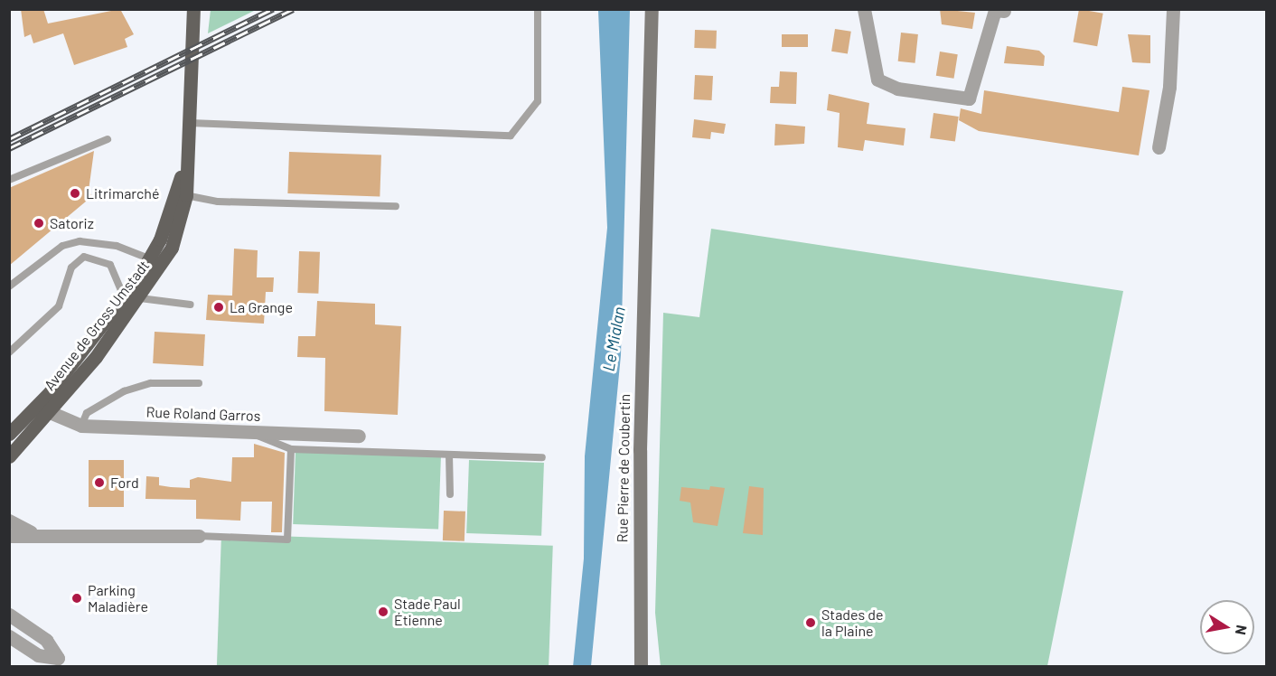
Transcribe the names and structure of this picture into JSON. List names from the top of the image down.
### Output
{
  "streets": {
    "main road": ["Avenue de Gross Umstadt"],
    "street": ["Rue Roland Garros", "Rue Pierre de Coubertin"]
  },
  "crossings": [
    ["Avenue de Gross Umstadt", "Rue Roland Garros"]
  ],
  "water": ["Le Mialan"],
  "places": [
    "Litrimarché",
    "Satoriz",
    "La Grange",
    "Ford",
    "Parking Maladière",
    "Stade Paul Étienne",
    "Stades de la Plaine"
  ],
  "north": "right"
}
